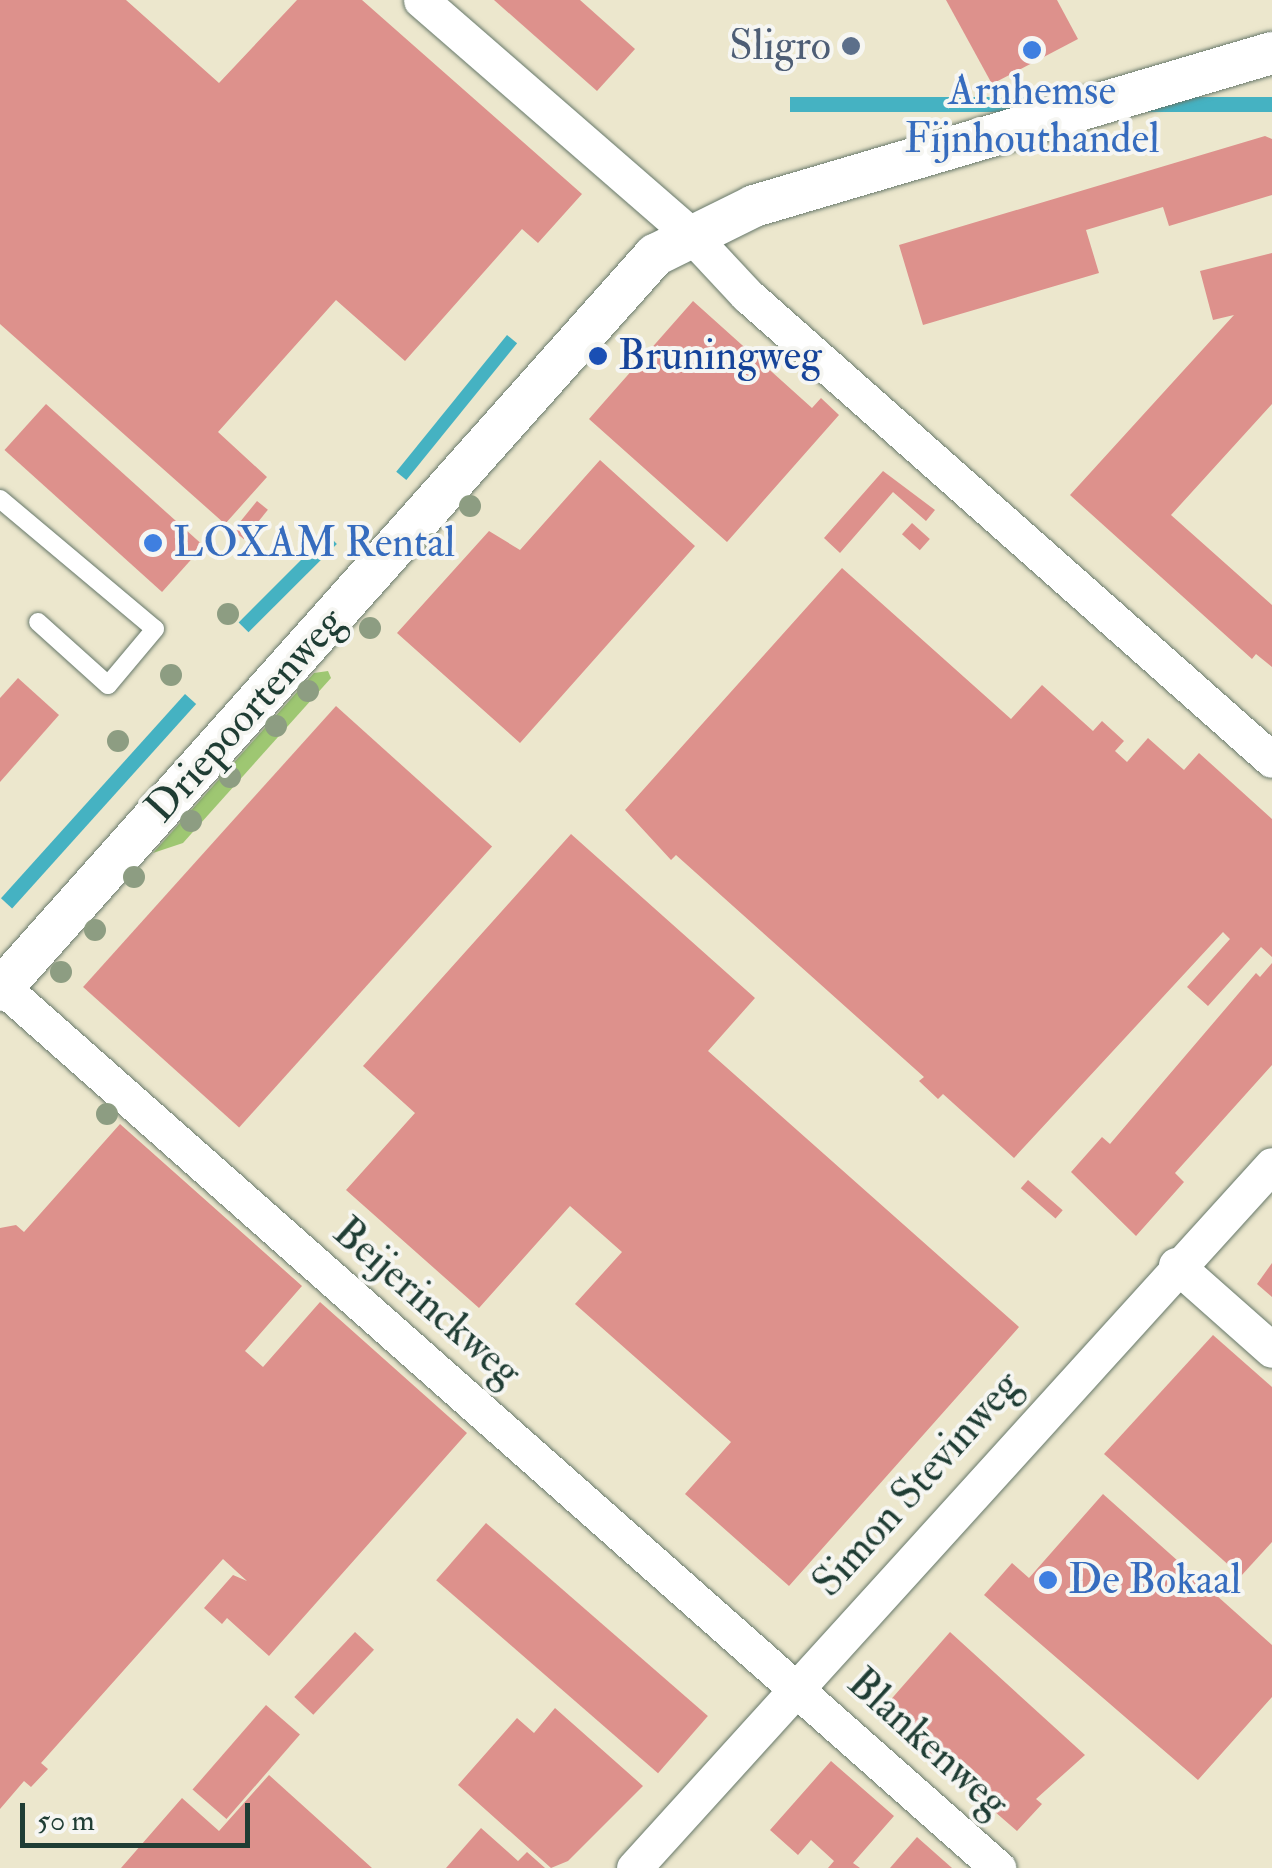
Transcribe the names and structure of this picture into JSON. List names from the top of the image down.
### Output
{
  "streets": {
    "street": [
      "Driepoortenweg",
      "Beijerinckweg",
      "Simon Stevinweg",
      "Blankenweg"
    ]
  },
  "crossings": [
    ["Driepoortenweg", "Beijerinckweg"],
    ["Beijerinckweg", "Simon Stevinweg"],
    ["Beijerinckweg", "Blankenweg"],
    ["Simon Stevinweg", "Blankenweg"]
  ],
  "places": [
    "Sligro",
    "Arnhemse Fijnhouthandel",
    "Bruningweg",
    "LOXAM Rental",
    "De Bokaal"
  ],
  "scale_bar": "50 m"
}
